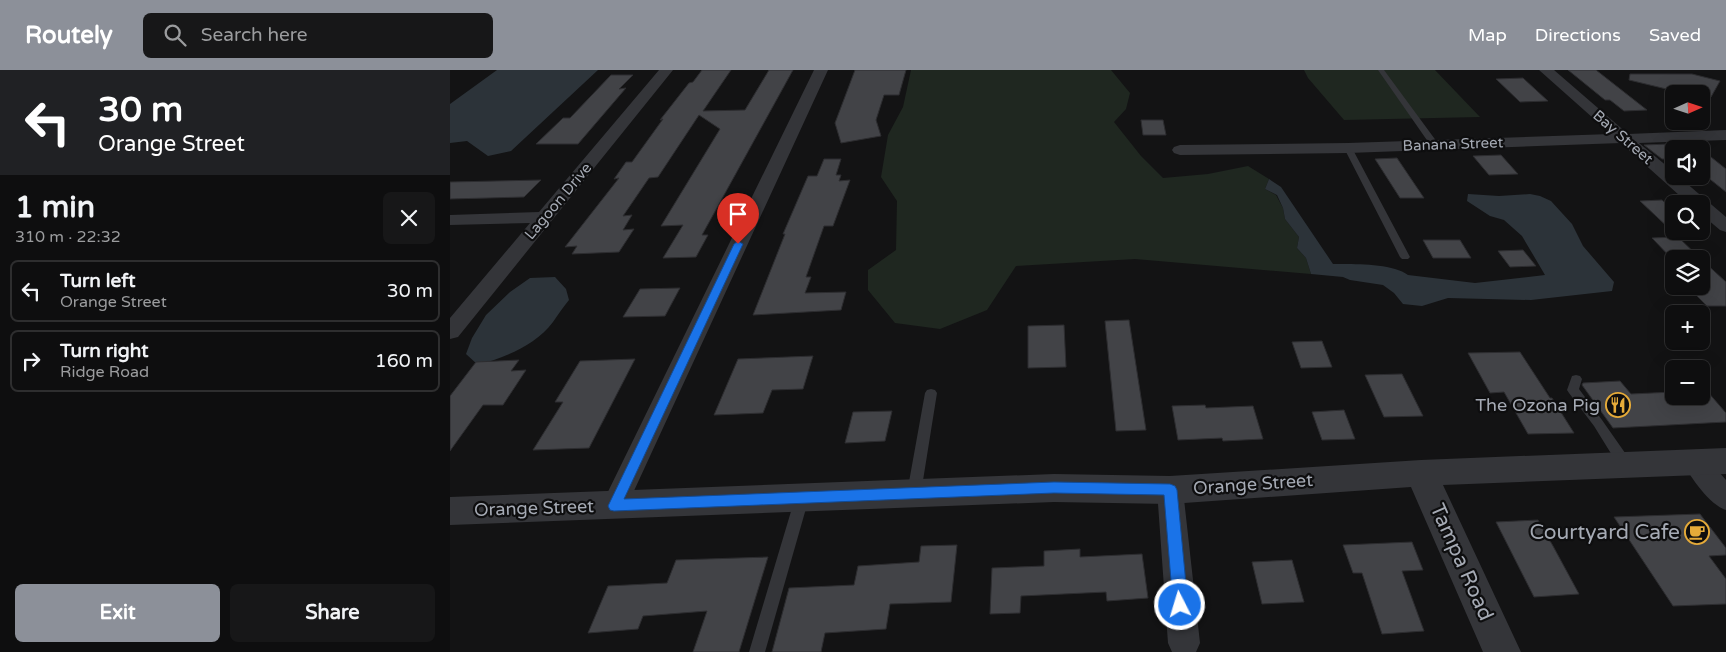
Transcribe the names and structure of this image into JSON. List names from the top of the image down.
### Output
{
  "streets": {
    "street": [
      "Bay Street",
      "Banana Street",
      "Lagoon Drive",
      "Orange Street",
      "Tampa Road"
    ]
  },
  "crossings": [
    ["Bay Street", "Banana Street"],
    ["Orange Street", "Tampa Road"]
  ],
  "places": {
    "restaurant": ["The Ozona Pig"],
    "cafe": ["Courtyard Cafe"]
  },
  "north": "right",
  "page": {
    "header": "Routely",
    "search": "Search here",
    "nav": ["Map", "Directions", "Saved"],
    "turn": ["30 m", "Orange Street"],
    "map_buttons": ["+", "−"],
    "heading": ["1 min", "310 m · 22:32"],
    "list": [
      {
        "name": "Turn left",
        "note": "Orange Street",
        "value": "30 m"
      },
      {
        "name": "Turn right",
        "note": "Ridge Road",
        "value": "160 m"
      }
    ],
    "buttons": ["Exit", "Share"]
  }
}
